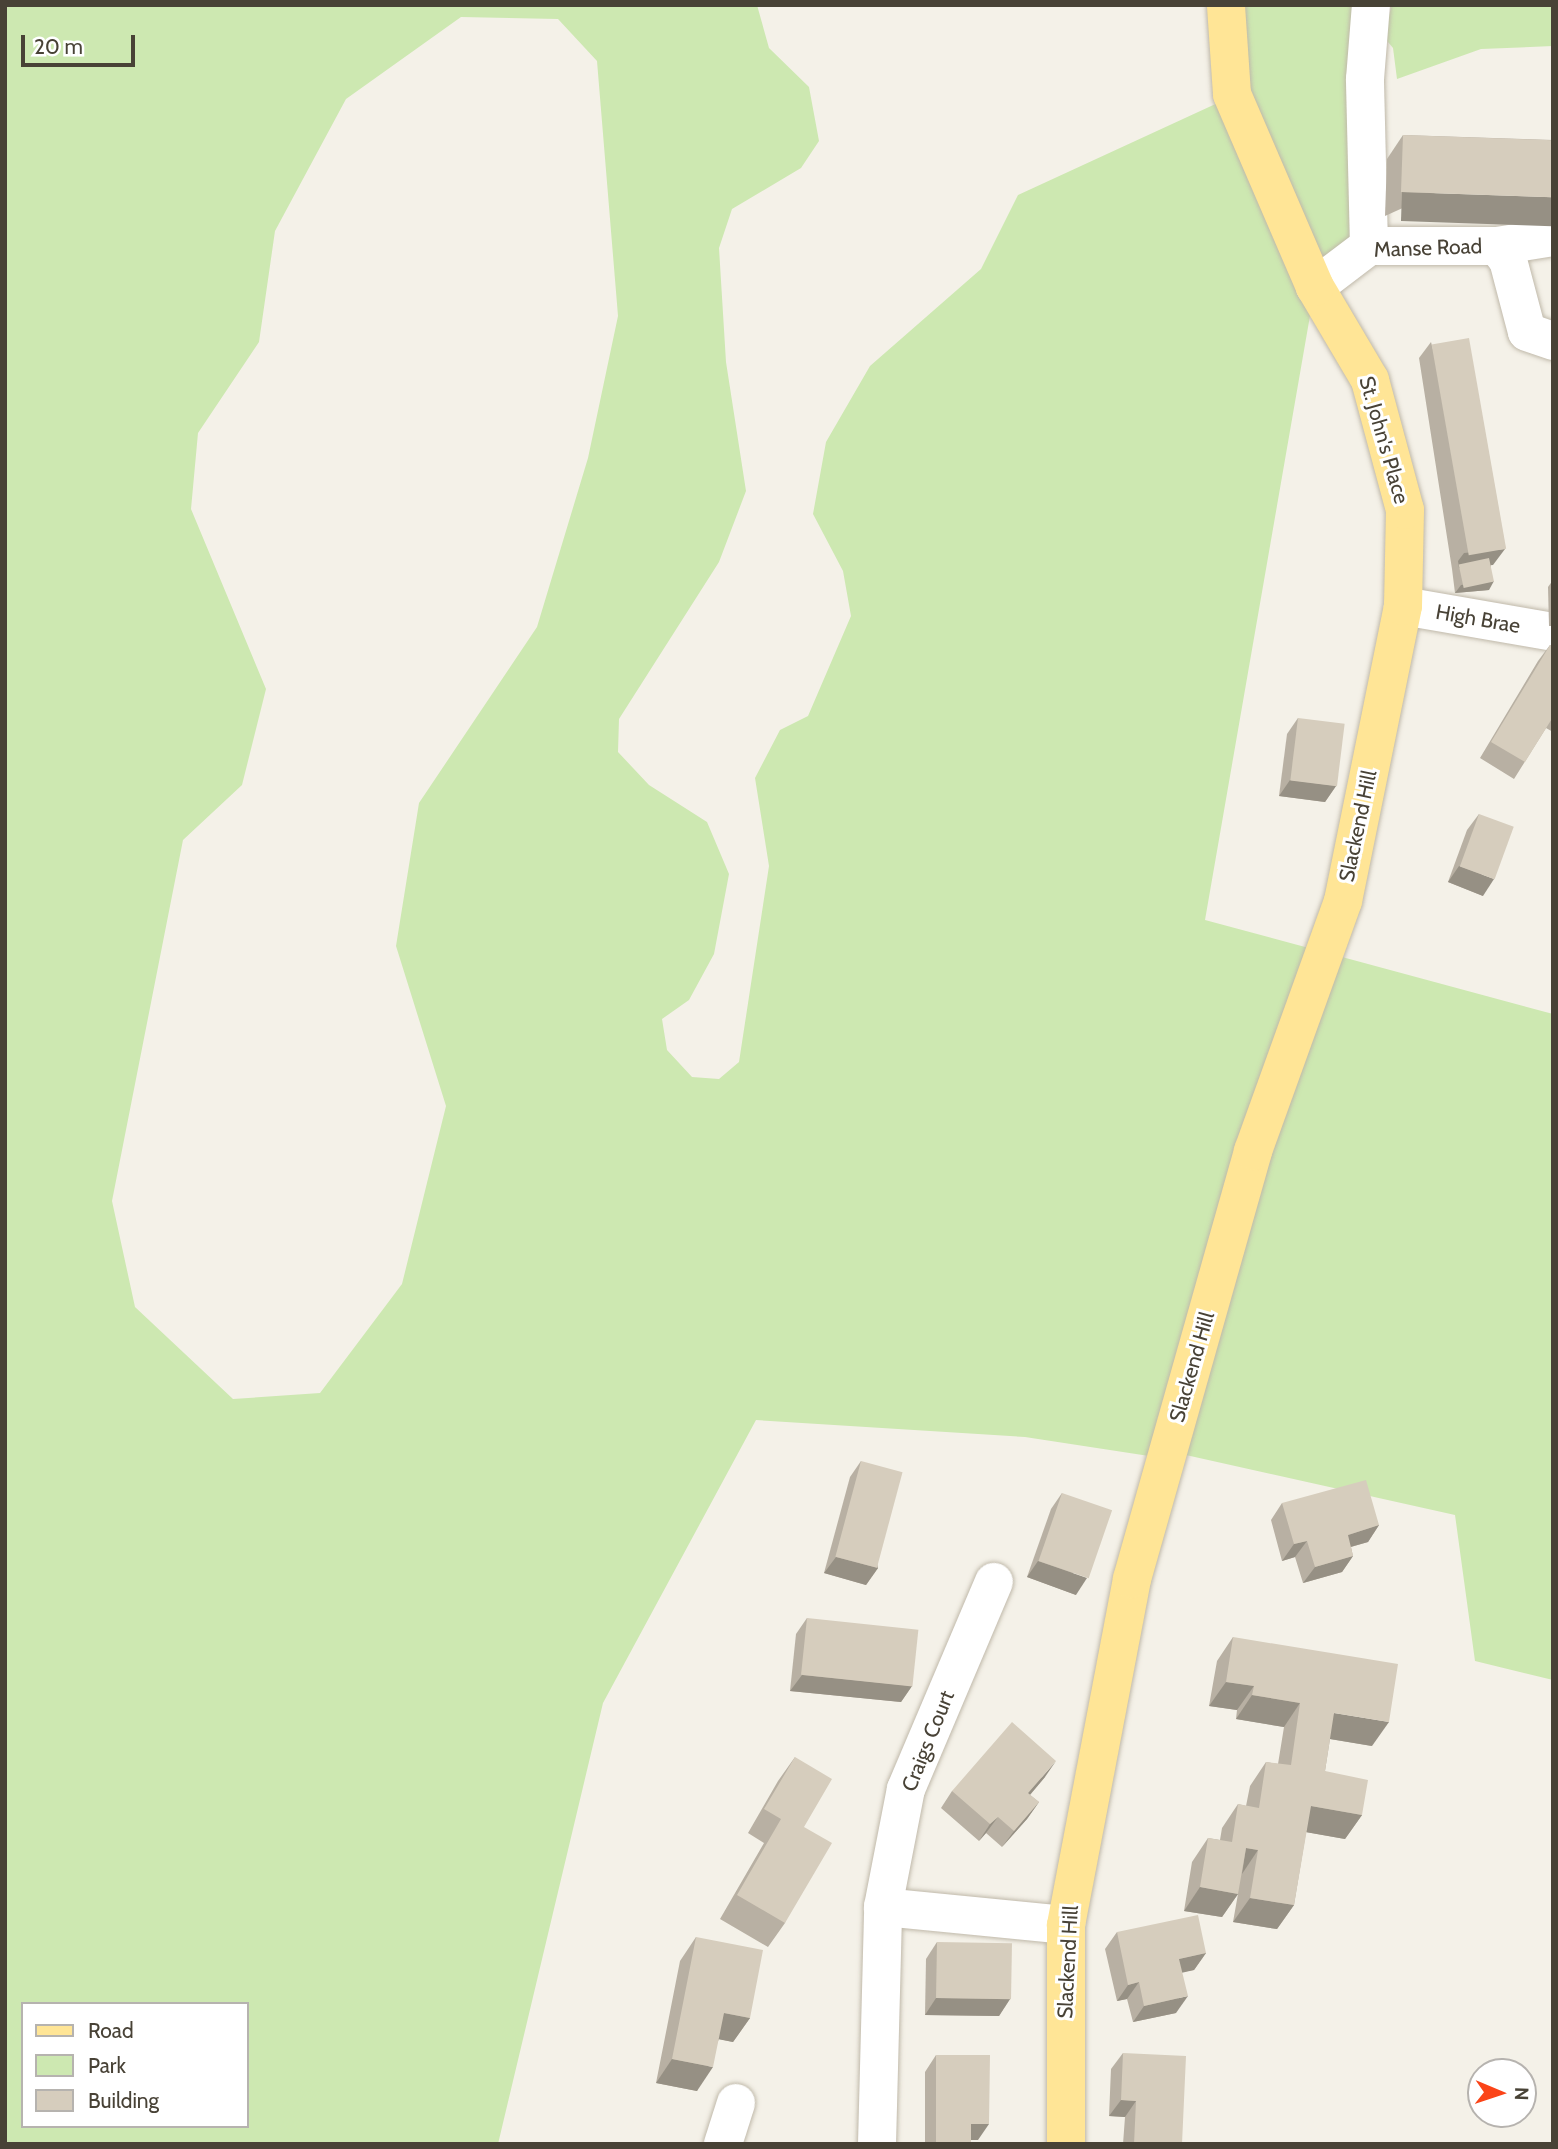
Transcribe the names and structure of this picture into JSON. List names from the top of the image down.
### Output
{
  "streets": {
    "main road": ["St. John's Place", "Slackend Hill"],
    "street": ["Manse Road", "High Brae", "Craigs Court"]
  },
  "crossings": [
    ["Manse Road", "St. John's Place"],
    ["St. John's Place", "High Brae"],
    ["St. John's Place", "Slackend Hill"],
    ["High Brae", "Slackend Hill"]
  ],
  "legend": ["Road", "Park", "Building"],
  "scale_bar": "20 m",
  "north": "right"
}
